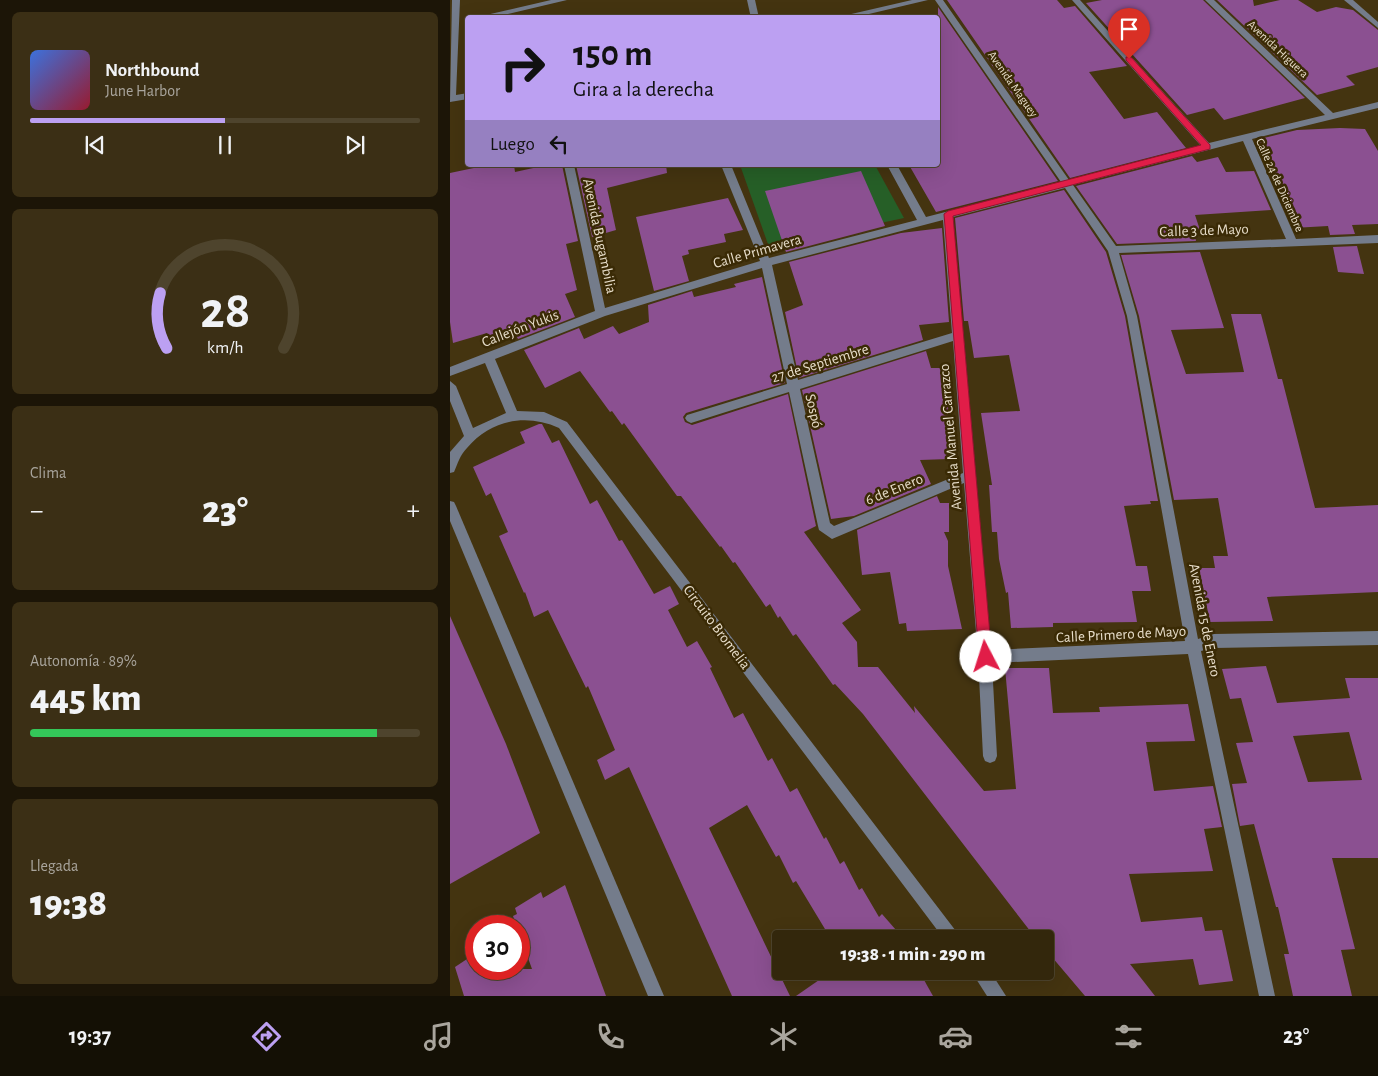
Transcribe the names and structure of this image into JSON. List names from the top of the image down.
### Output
{
  "streets": {
    "street": [
      "Avenida Higuera",
      "Avenida Maguey",
      "Calle 24 de Diciembre",
      "Calle 3 de Mayo",
      "Avenida Bugambilia",
      "Calle Primavera",
      "Callejón Yukis",
      "27 de Septiembre",
      "Sospó",
      "Avenida Manuel Carrazco",
      "6 de Enero",
      "Avenida 15 de Enero",
      "Circuito Bromelia",
      "Calle Primero de Mayo"
    ]
  },
  "crossings": [
    ["Avenida Higuera", "Calle Primavera"],
    ["Avenida Maguey", "Calle Primavera"],
    ["Calle 24 de Diciembre", "Calle 3 de Mayo"],
    ["Calle 24 de Diciembre", "Calle Primavera"],
    ["Calle 3 de Mayo", "Avenida 15 de Enero"],
    ["Avenida Bugambilia", "Calle Primavera"],
    ["Avenida Bugambilia", "Callejón Yukis"],
    ["Calle Primavera", "Callejón Yukis"],
    ["Calle Primavera", "Sospó"],
    ["Calle Primavera", "Avenida Manuel Carrazco"],
    ["27 de Septiembre", "Sospó"],
    ["27 de Septiembre", "Avenida Manuel Carrazco"],
    ["Sospó", "6 de Enero"],
    ["Avenida Manuel Carrazco", "6 de Enero"],
    ["Avenida Manuel Carrazco", "Calle Primero de Mayo"],
    ["Avenida 15 de Enero", "Calle Primero de Mayo"]
  ],
  "page": {
    "turn": ["150 m", "Gira a la derecha"],
    "song": ["Northbound", "June Harbor"],
    "then": "Luego",
    "tile": [
      "Clima",
      ["Autonomía · 89%", "445 km"],
      ["Llegada", "19:38"]
    ],
    "heat": ["−", "23°", "+"],
    "limit": "30",
    "trip": "19:38 · 1 min · 290 m",
    "tabs": ["19:37", "23°"],
    "gauge": ["28", "km/h"]
  }
}
